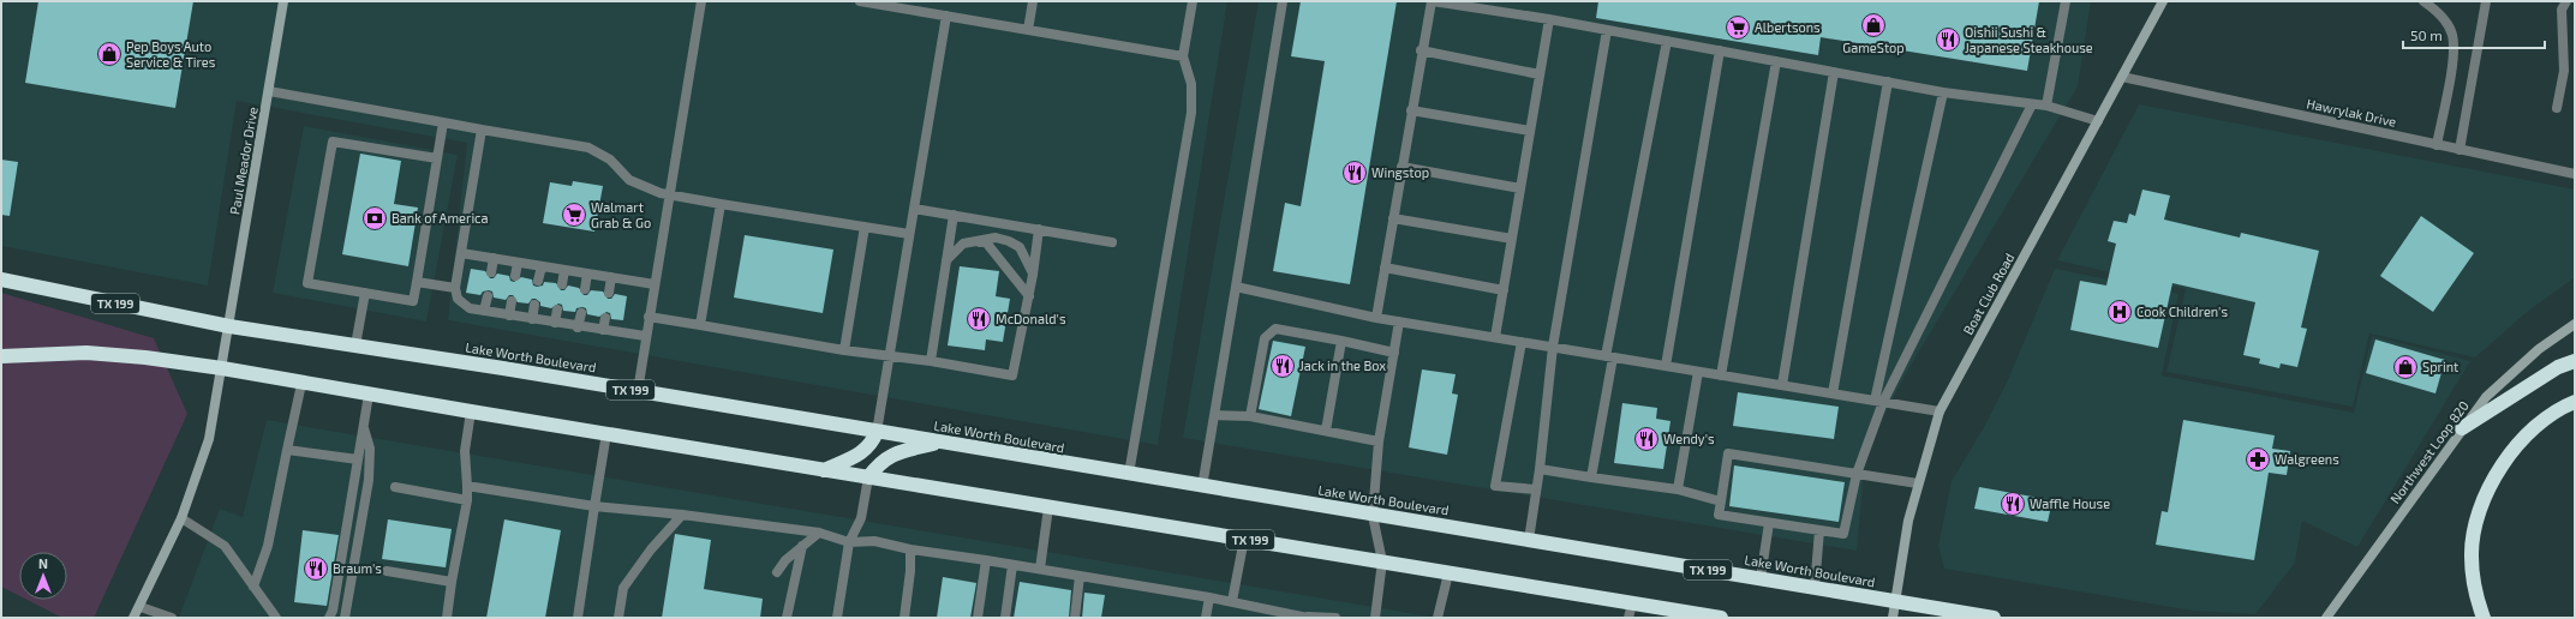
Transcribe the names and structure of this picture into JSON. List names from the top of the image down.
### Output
{
  "streets": {
    "highway": ["TX 199", "Lake Worth Boulevard"],
    "main road": ["Paul Meador Drive", "Boat Club Road", "Northwest Loop 820"],
    "street": ["Hawrylak Drive"]
  },
  "crossings": [
    ["Hawrylak Drive", "Boat Club Road"],
    ["Paul Meador Drive", "TX 199"],
    ["Paul Meador Drive", "Lake Worth Boulevard"],
    ["Boat Club Road", "Lake Worth Boulevard"]
  ],
  "places": {
    "shop": ["GameStop", "Pep Boys Auto Service & Tires", "Sprint"],
    "supermarket": ["Albertsons", "Walmart Grab & Go"],
    "restaurant": [
      "Oishii Sushi & Japanese Steakhouse",
      "Wingstop",
      "McDonald's",
      "Jack in the Box",
      "Wendy's",
      "Waffle House",
      "Braum's"
    ],
    "bank": ["Bank of America"],
    "hospital": ["Cook Children's"],
    "pharmacy": ["Walgreens"]
  },
  "scale_bar": "50 m",
  "north": "top"
}
